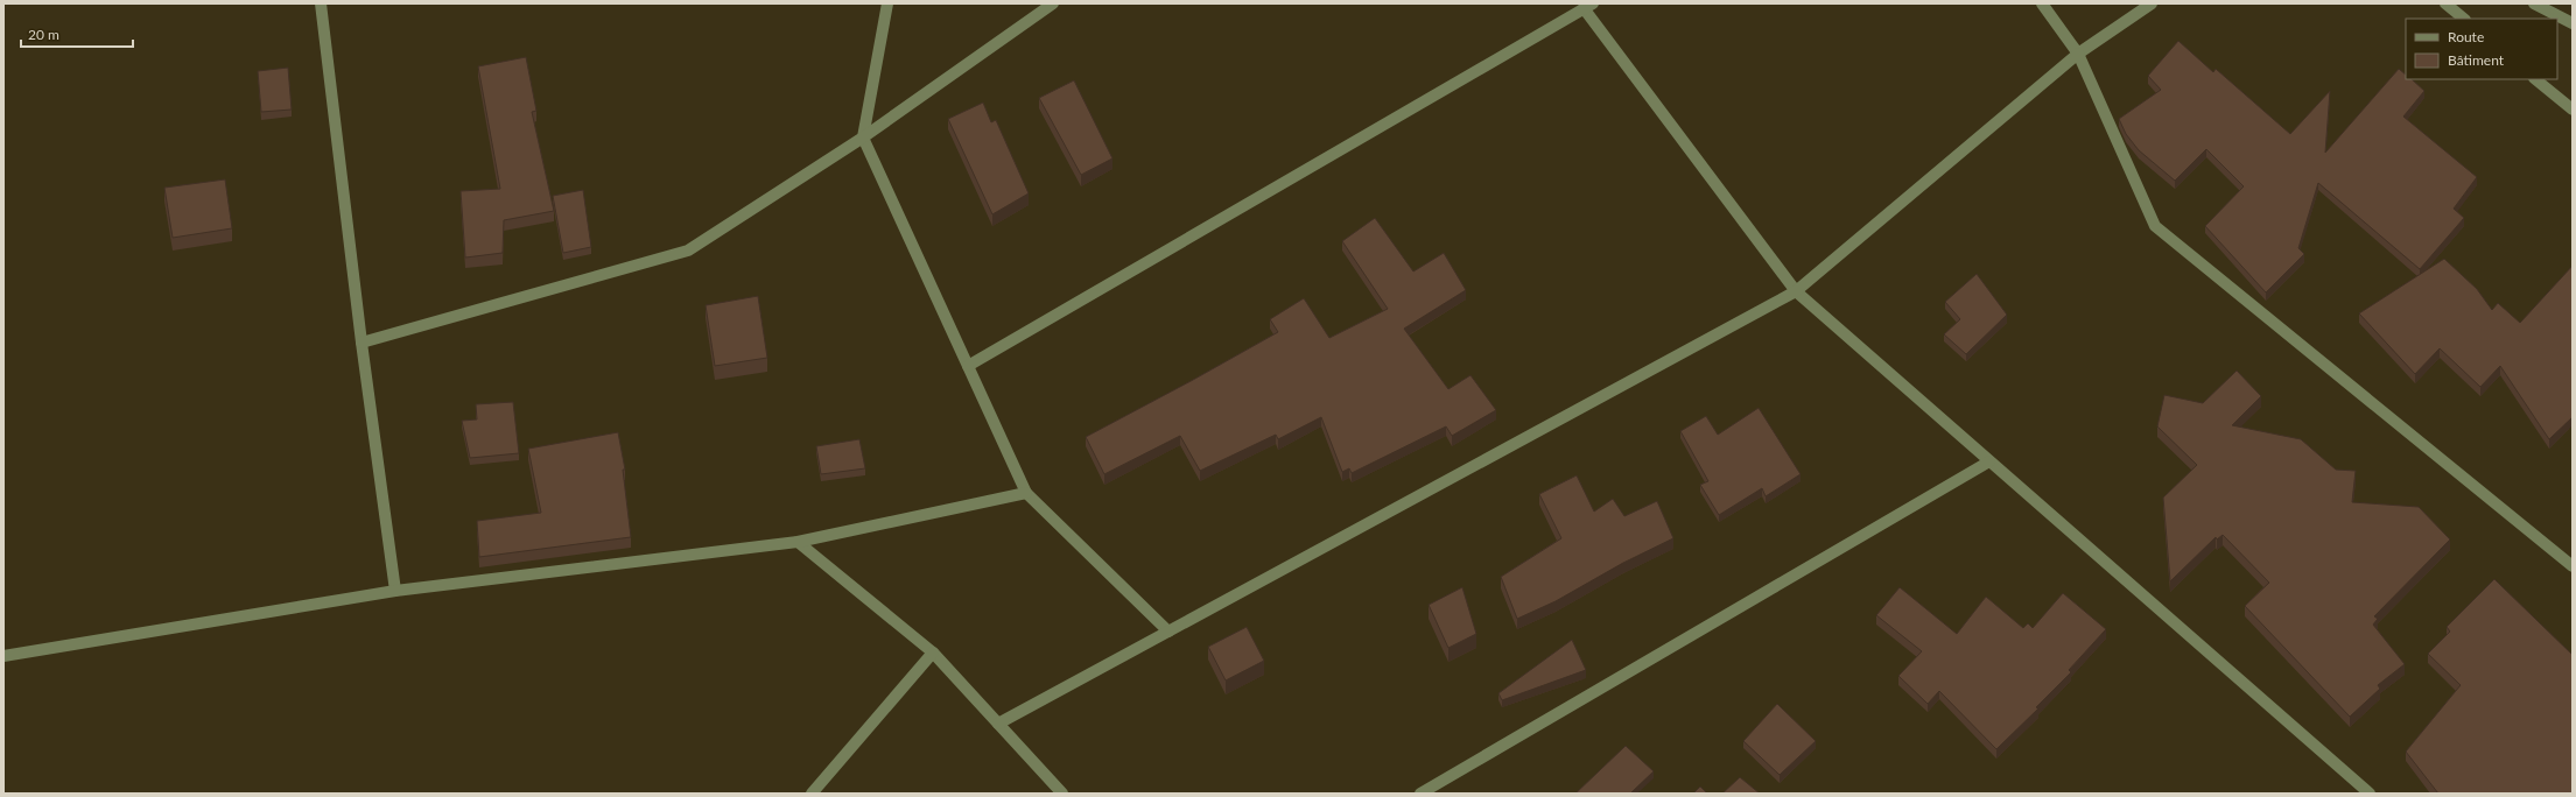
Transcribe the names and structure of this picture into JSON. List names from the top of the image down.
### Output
{
  "legend": ["Route", "Bâtiment"],
  "scale_bar": "20 m"
}
